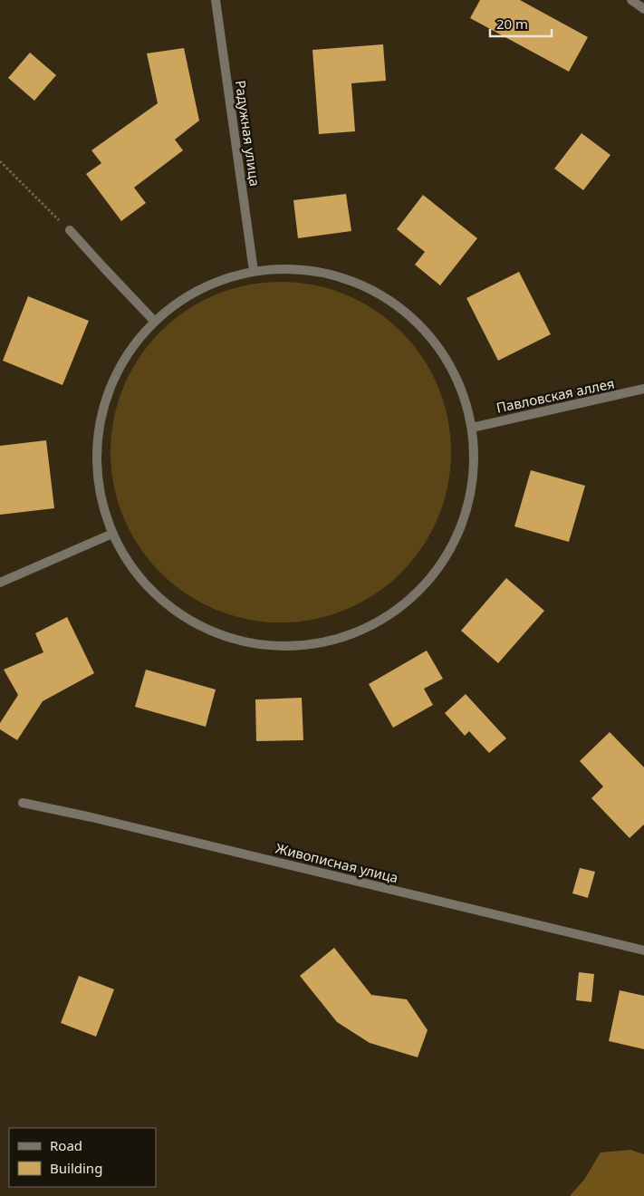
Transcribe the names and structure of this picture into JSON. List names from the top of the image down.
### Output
{
  "streets": {
    "street": ["Радужная улица", "Павловская аллея", "Живописная улица"]
  },
  "legend": ["Road", "Building"],
  "scale_bar": "20 m"
}
